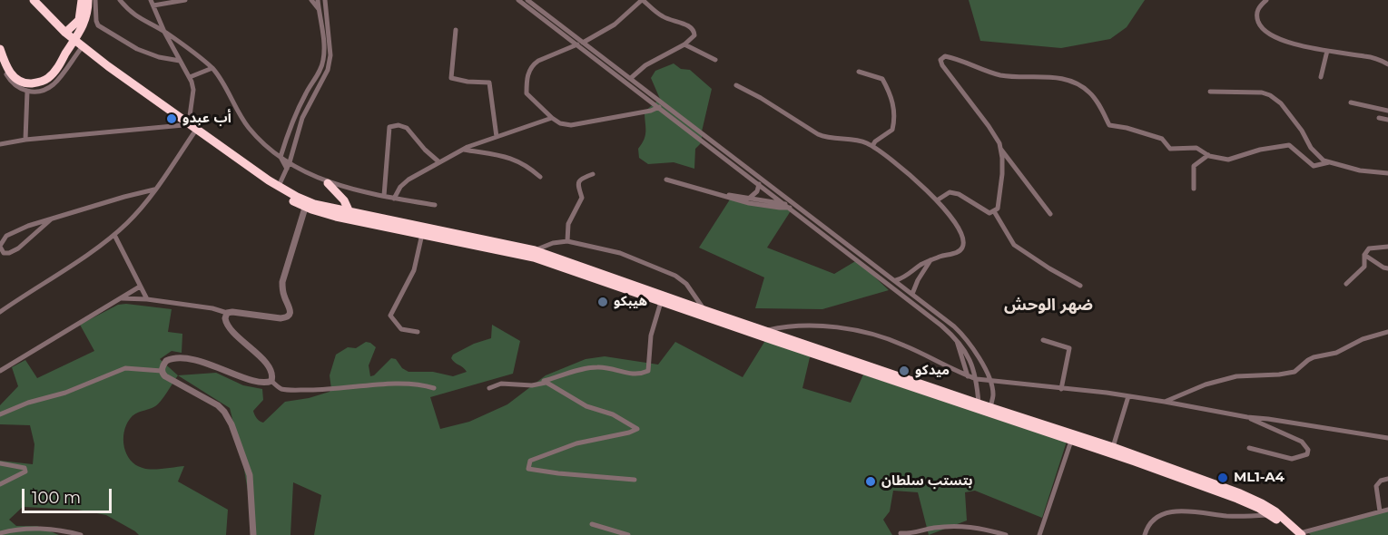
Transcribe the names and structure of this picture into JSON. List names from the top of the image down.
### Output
{
  "districts": ["ضهر الوحش"],
  "places": [
    "أب عبدو",
    "هيبكو",
    "ميدكو",
    "ML1-A4",
    "بتستب سلطان"
  ],
  "scale_bar": "100 m"
}
